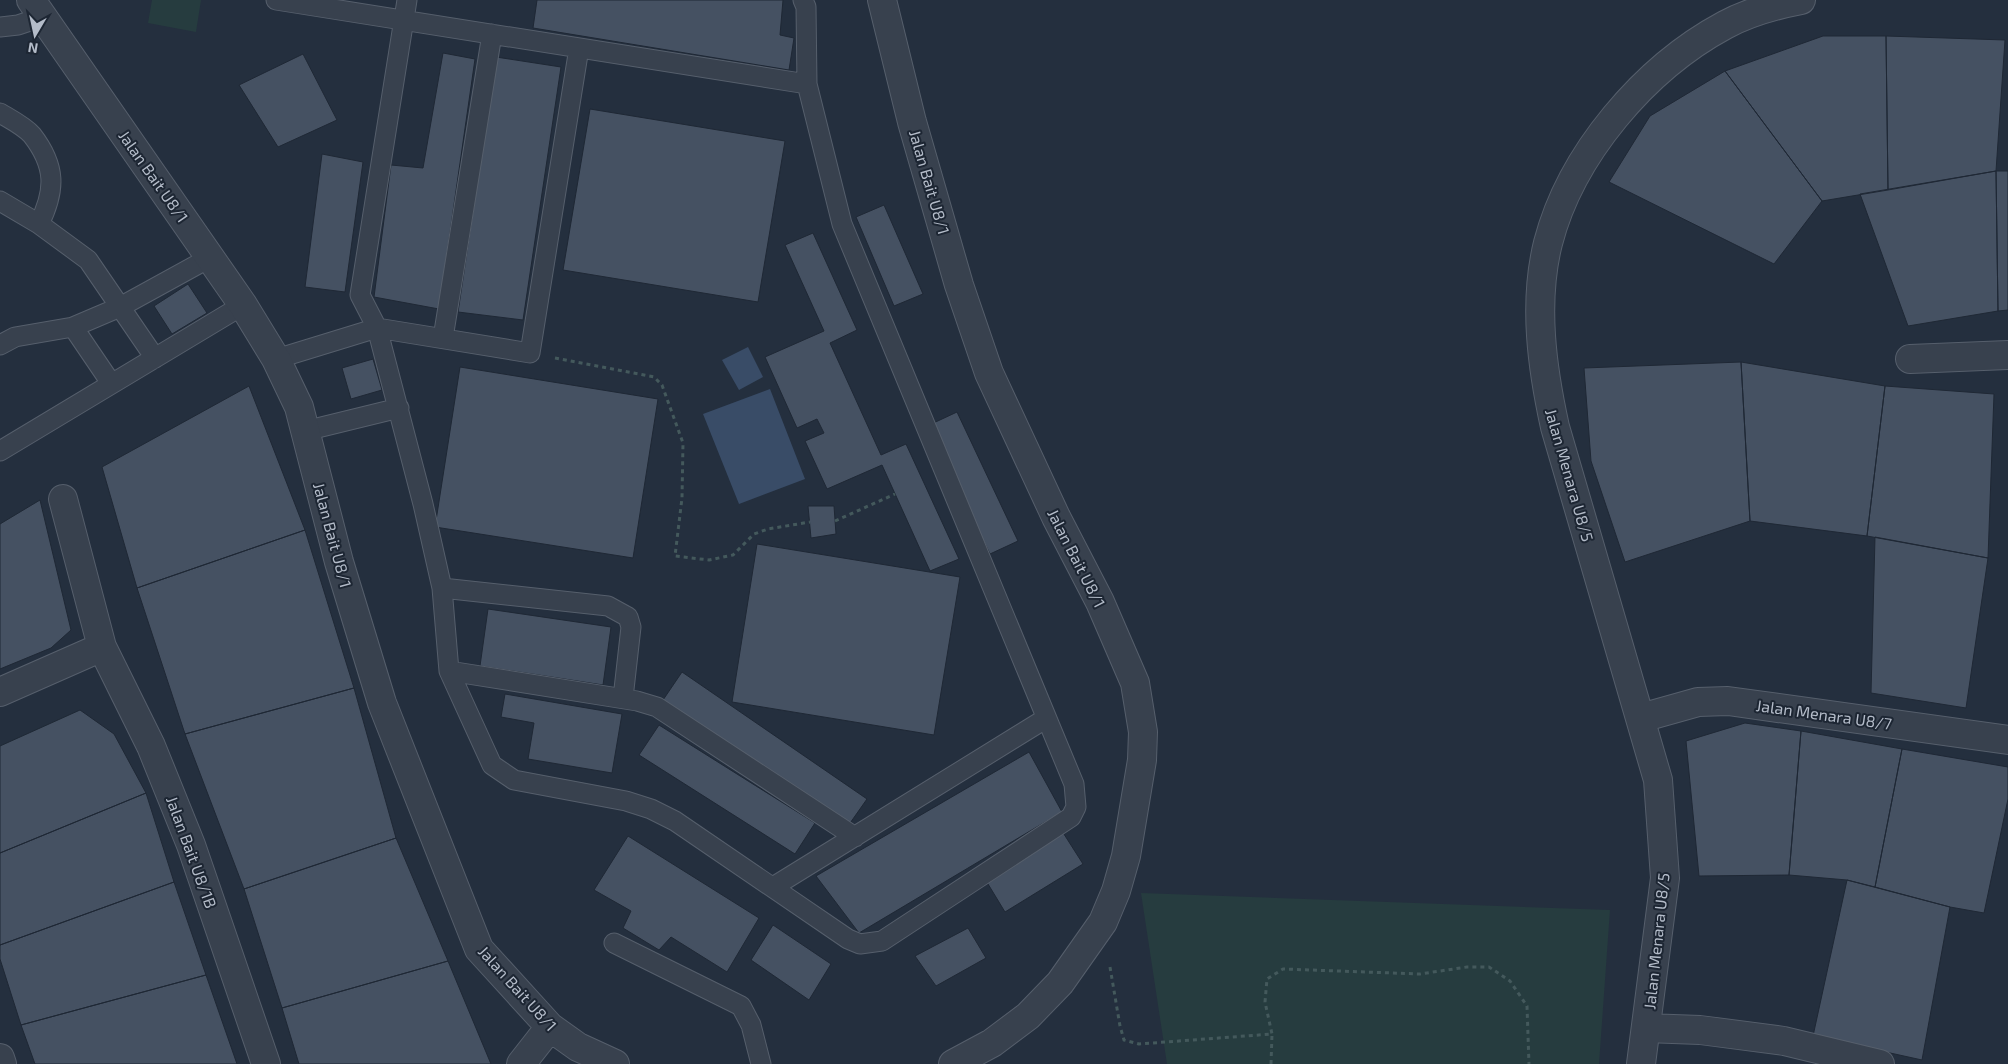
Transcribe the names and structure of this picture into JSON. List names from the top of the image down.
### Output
{
  "streets": {
    "street": [
      "Jalan Bait U8/1",
      "Jalan Menara U8/5",
      "Jalan Menara U8/7",
      "Jalan Bait U8/1B"
    ]
  },
  "crossings": [
    ["Jalan Menara U8/5", "Jalan Menara U8/7"]
  ],
  "north": "bottom"
}
